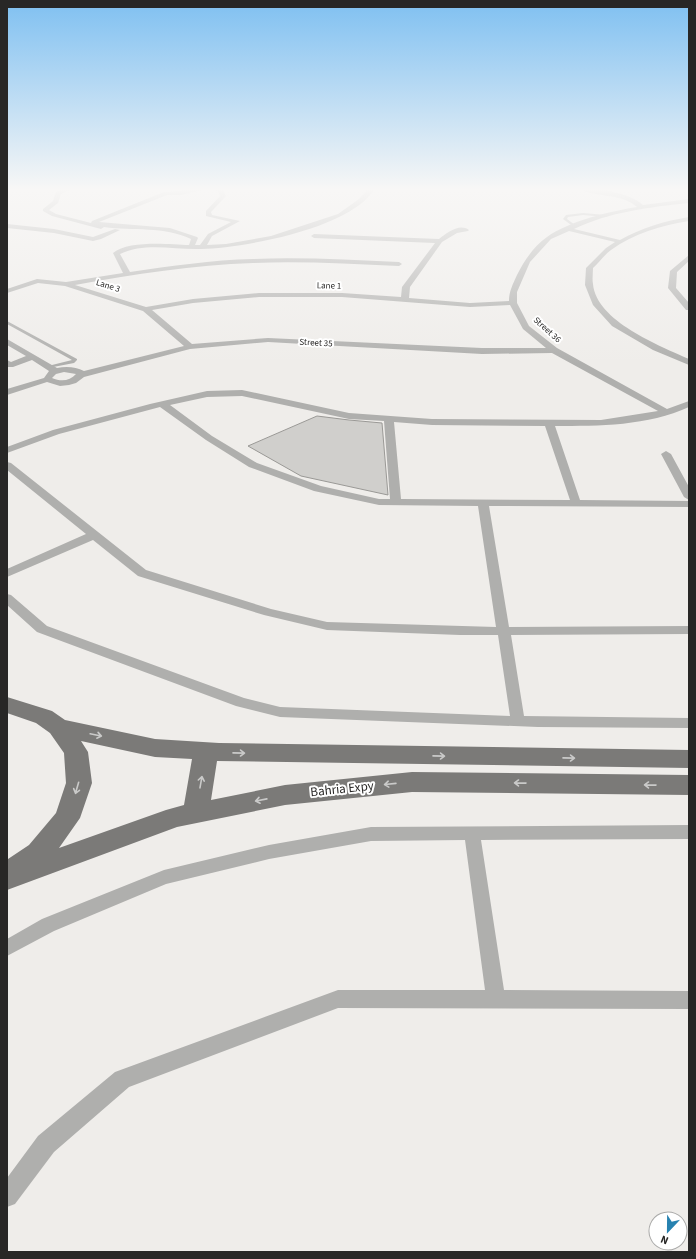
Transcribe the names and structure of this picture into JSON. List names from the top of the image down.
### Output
{
  "streets": {
    "main road": ["Bahria Expy"],
    "street": [
      "Lane 3",
      "Lane 1",
      "Street 36",
      "Street 35"
    ]
  },
  "crossings": [
    ["Lane 3", "Lane 1"],
    ["Lane 3", "Street 35"],
    ["Lane 1", "Street 36"],
    ["Street 36", "Street 35"]
  ],
  "north": "bottom"
}
